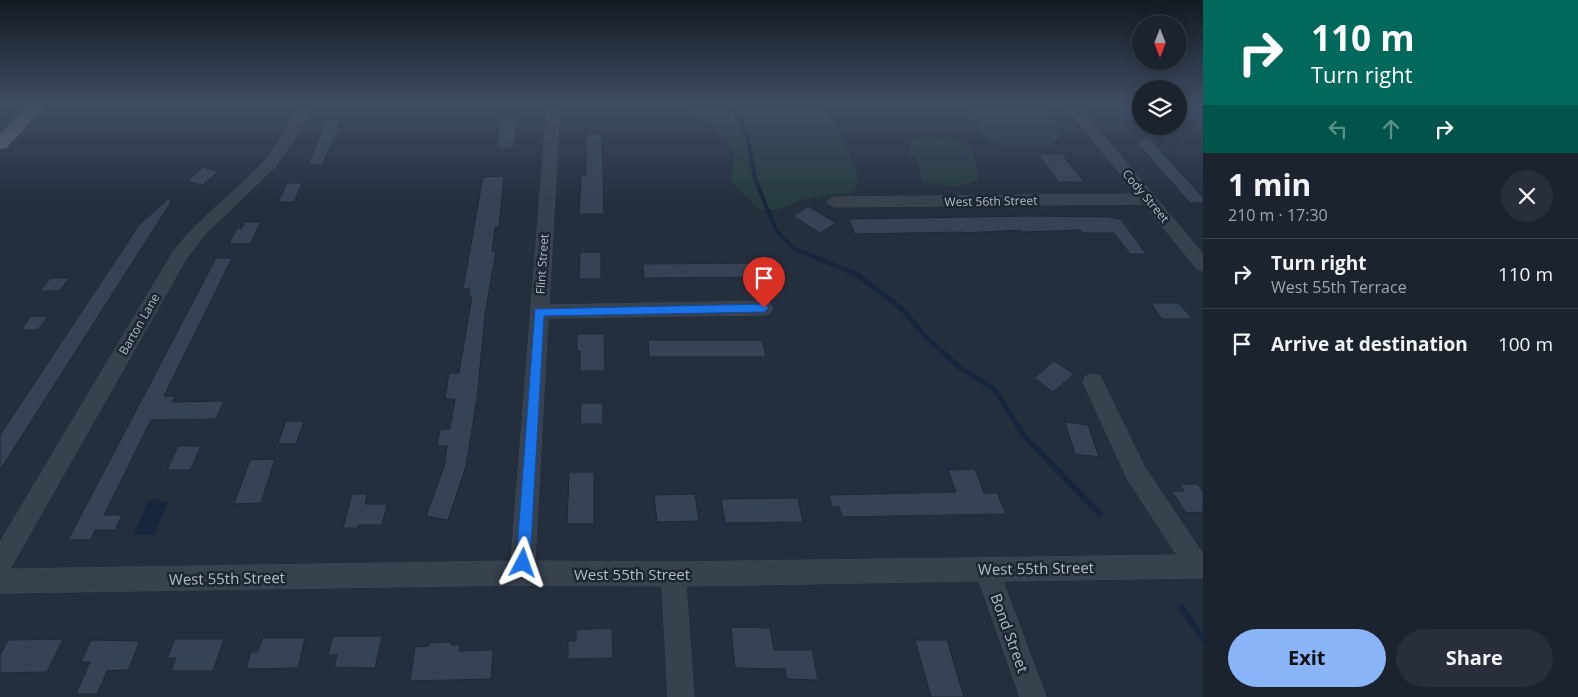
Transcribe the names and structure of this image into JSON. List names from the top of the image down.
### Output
{
  "streets": {
    "street": [
      "Cody Street",
      "West 56th Street",
      "Flint Street",
      "Barton Lane",
      "West 55th Street",
      "Bond Street"
    ]
  },
  "crossings": [
    ["Cody Street", "West 56th Street"],
    ["Flint Street", "West 55th Street"],
    ["West 55th Street", "Bond Street"]
  ],
  "north": "bottom",
  "page": {
    "turn": ["110 m", "Turn right"],
    "heading": ["1 min", "210 m · 17:30"],
    "list": [
      {
        "name": "Turn right",
        "note": "West 55th Terrace",
        "value": "110 m"
      },
      {
        "name": "Arrive at destination",
        "value": "100 m"
      }
    ],
    "buttons": ["Exit", "Share"]
  }
}
